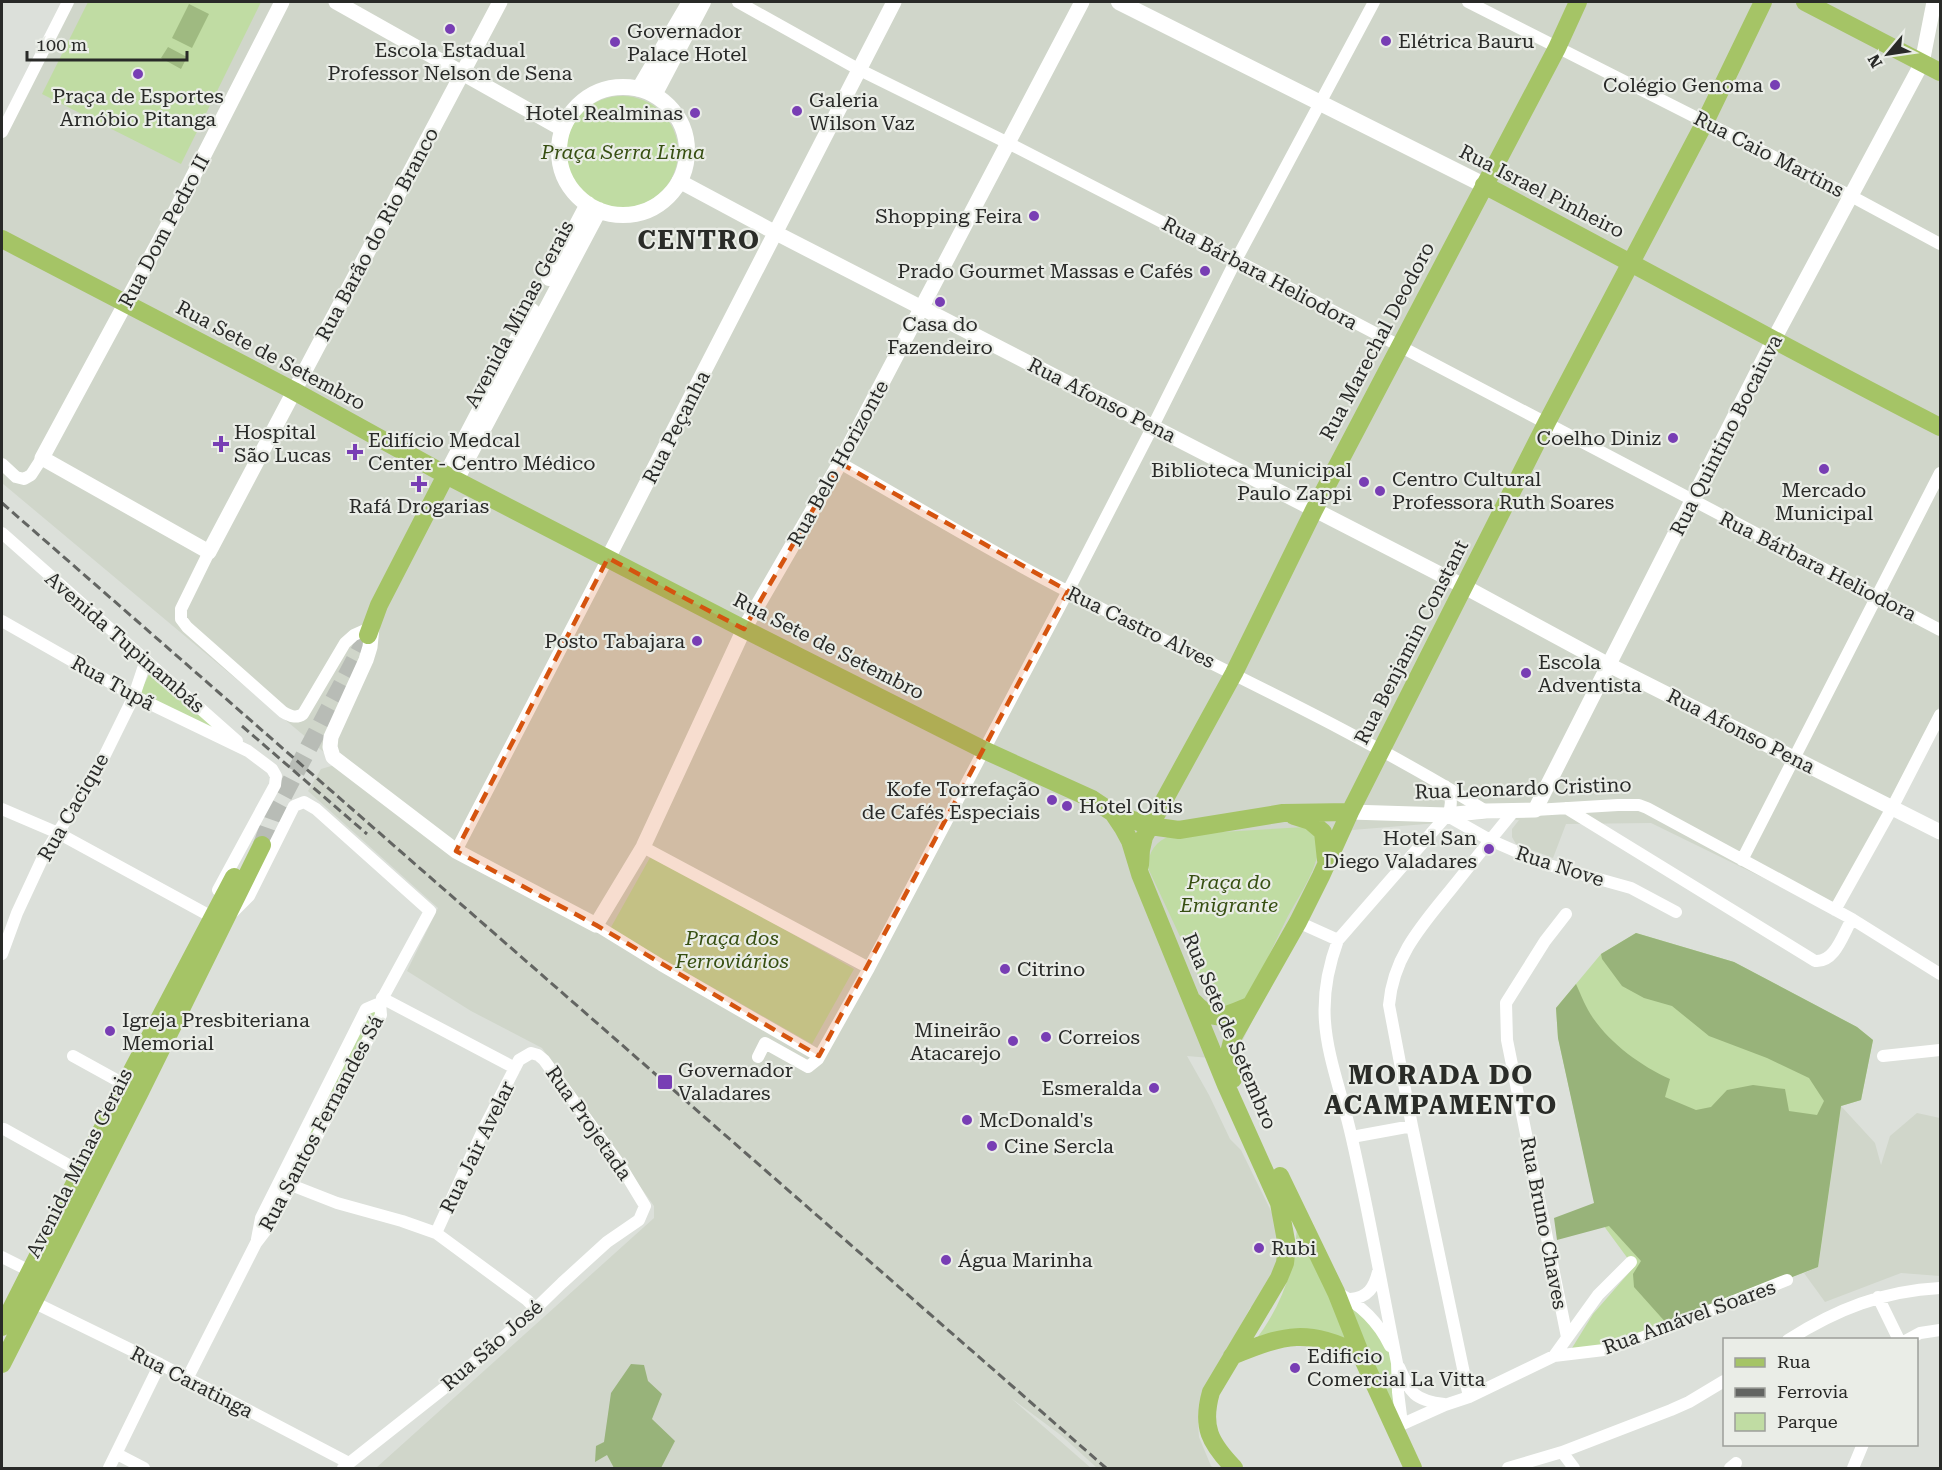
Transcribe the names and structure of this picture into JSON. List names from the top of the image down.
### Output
{
  "streets": {
    "main road": [
      "Rua Israel Pinheiro",
      "Avenida Minas Gerais",
      "Rua Marechal Deodoro",
      "Rua Sete de Setembro",
      "Rua Benjamin Constant",
      "Rua Leonardo Cristino"
    ],
    "street": [
      "Rua Caio Martins",
      "Rua Dom Pedro II",
      "Rua Barão do Rio Branco",
      "Rua Bárbara Heliodora",
      "Rua Afonso Pena",
      "Rua Peçanha",
      "Rua Quintino Bocaiuva",
      "Rua Belo Horizonte",
      "Rua Castro Alves",
      "Avenida Tupinambás",
      "Rua Tupã",
      "Rua Cacique",
      "Rua Nove",
      "Rua Santos Fernandes Sá",
      "Rua Projetada",
      "Rua Jair Avelar",
      "Rua Bruno Chaves",
      "Rua Amável Soares",
      "Rua São José",
      "Rua Caratinga"
    ]
  },
  "crossings": [
    ["Rua Caio Martins", "Rua Marechal Deodoro"],
    ["Rua Caio Martins", "Rua Quintino Bocaiuva"],
    ["Rua Caio Martins", "Rua Benjamin Constant"],
    ["Rua Israel Pinheiro", "Rua Marechal Deodoro"],
    ["Rua Israel Pinheiro", "Rua Quintino Bocaiuva"],
    ["Rua Israel Pinheiro", "Rua Benjamin Constant"],
    ["Rua Dom Pedro II", "Rua Sete de Setembro"],
    ["Rua Barão do Rio Branco", "Avenida Minas Gerais"],
    ["Rua Barão do Rio Branco", "Rua Sete de Setembro"],
    ["Rua Bárbara Heliodora", "Rua Marechal Deodoro"],
    ["Rua Bárbara Heliodora", "Rua Peçanha"],
    ["Rua Bárbara Heliodora", "Rua Quintino Bocaiuva"],
    ["Rua Bárbara Heliodora", "Rua Belo Horizonte"],
    ["Rua Bárbara Heliodora", "Rua Benjamin Constant"],
    ["Avenida Minas Gerais", "Rua Sete de Setembro"],
    ["Avenida Minas Gerais", "Rua Afonso Pena"],
    ["Avenida Minas Gerais", "Rua Peçanha"],
    ["Avenida Minas Gerais", "Rua Tupã"],
    ["Avenida Minas Gerais", "Rua Santos Fernandes Sá"],
    ["Avenida Minas Gerais", "Rua Caratinga"],
    ["Rua Marechal Deodoro", "Rua Afonso Pena"],
    ["Rua Marechal Deodoro", "Rua Castro Alves"],
    ["Rua Marechal Deodoro", "Rua Leonardo Cristino"],
    ["Rua Sete de Setembro", "Rua Peçanha"],
    ["Rua Sete de Setembro", "Rua Belo Horizonte"],
    ["Rua Sete de Setembro", "Rua Benjamin Constant"],
    ["Rua Sete de Setembro", "Rua Amável Soares"],
    ["Rua Afonso Pena", "Rua Peçanha"],
    ["Rua Afonso Pena", "Rua Quintino Bocaiuva"],
    ["Rua Afonso Pena", "Rua Belo Horizonte"],
    ["Rua Afonso Pena", "Rua Benjamin Constant"],
    ["Rua Quintino Bocaiuva", "Rua Leonardo Cristino"],
    ["Rua Belo Horizonte", "Rua Castro Alves"],
    ["Rua Castro Alves", "Rua Benjamin Constant"],
    ["Rua Castro Alves", "Rua Leonardo Cristino"],
    ["Avenida Tupinambás", "Rua Tupã"],
    ["Avenida Tupinambás", "Rua Cacique"],
    ["Rua Benjamin Constant", "Rua Leonardo Cristino"],
    ["Rua Tupã", "Rua Cacique"],
    ["Rua Leonardo Cristino", "Rua Nove"],
    ["Rua Santos Fernandes Sá", "Rua Jair Avelar"],
    ["Rua Santos Fernandes Sá", "Rua Caratinga"],
    ["Rua Projetada", "Rua Jair Avelar"],
    ["Rua Projetada", "Rua São José"],
    ["Rua Bruno Chaves", "Rua Amável Soares"],
    ["Rua São José", "Rua Caratinga"]
  ],
  "districts": ["CENTRO", "MORADA DO ACAMPAMENTO"],
  "parks": ["Praça Serra Lima", "Praça do Emigrante", "Praça dos Ferroviários"],
  "places": {
    "other": [
      "Escola Estadual Professor Nelson de Sena",
      "Elétrica Bauru",
      "Governador Palace Hotel",
      "Praça de Esportes Arnóbio Pitanga",
      "Colégio Genoma",
      "Galeria Wilson Vaz",
      "Hotel Realminas",
      "Shopping Feira",
      "Prado Gourmet Massas e Cafés",
      "Casa do Fazendeiro",
      "Coelho Diniz",
      "Mercado Municipal",
      "Biblioteca Municipal Paulo Zappi",
      "Centro Cultural Professora Ruth Soares",
      "Posto Tabajara",
      "Escola Adventista",
      "Kofe Torrefação de Cafés Especiais",
      "Hotel Oitis",
      "Hotel San Diego Valadares",
      "Citrino",
      "Igreja Presbiteriana Memorial",
      "Correios",
      "Mineirão Atacarejo",
      "Esmeralda",
      "McDonald's",
      "Cine Sercla",
      "Rubi",
      "Água Marinha",
      "Edificio Comercial La Vitta"
    ],
    "health": ["Hospital São Lucas", "Edifício Medcal Center - Centro Médico", "Rafá Drogarias"],
    "transit": ["Governador Valadares"]
  },
  "legend": ["Rua", "Ferrovia", "Parque"],
  "scale_bar": "100 m",
  "north": "bottom left"
}
